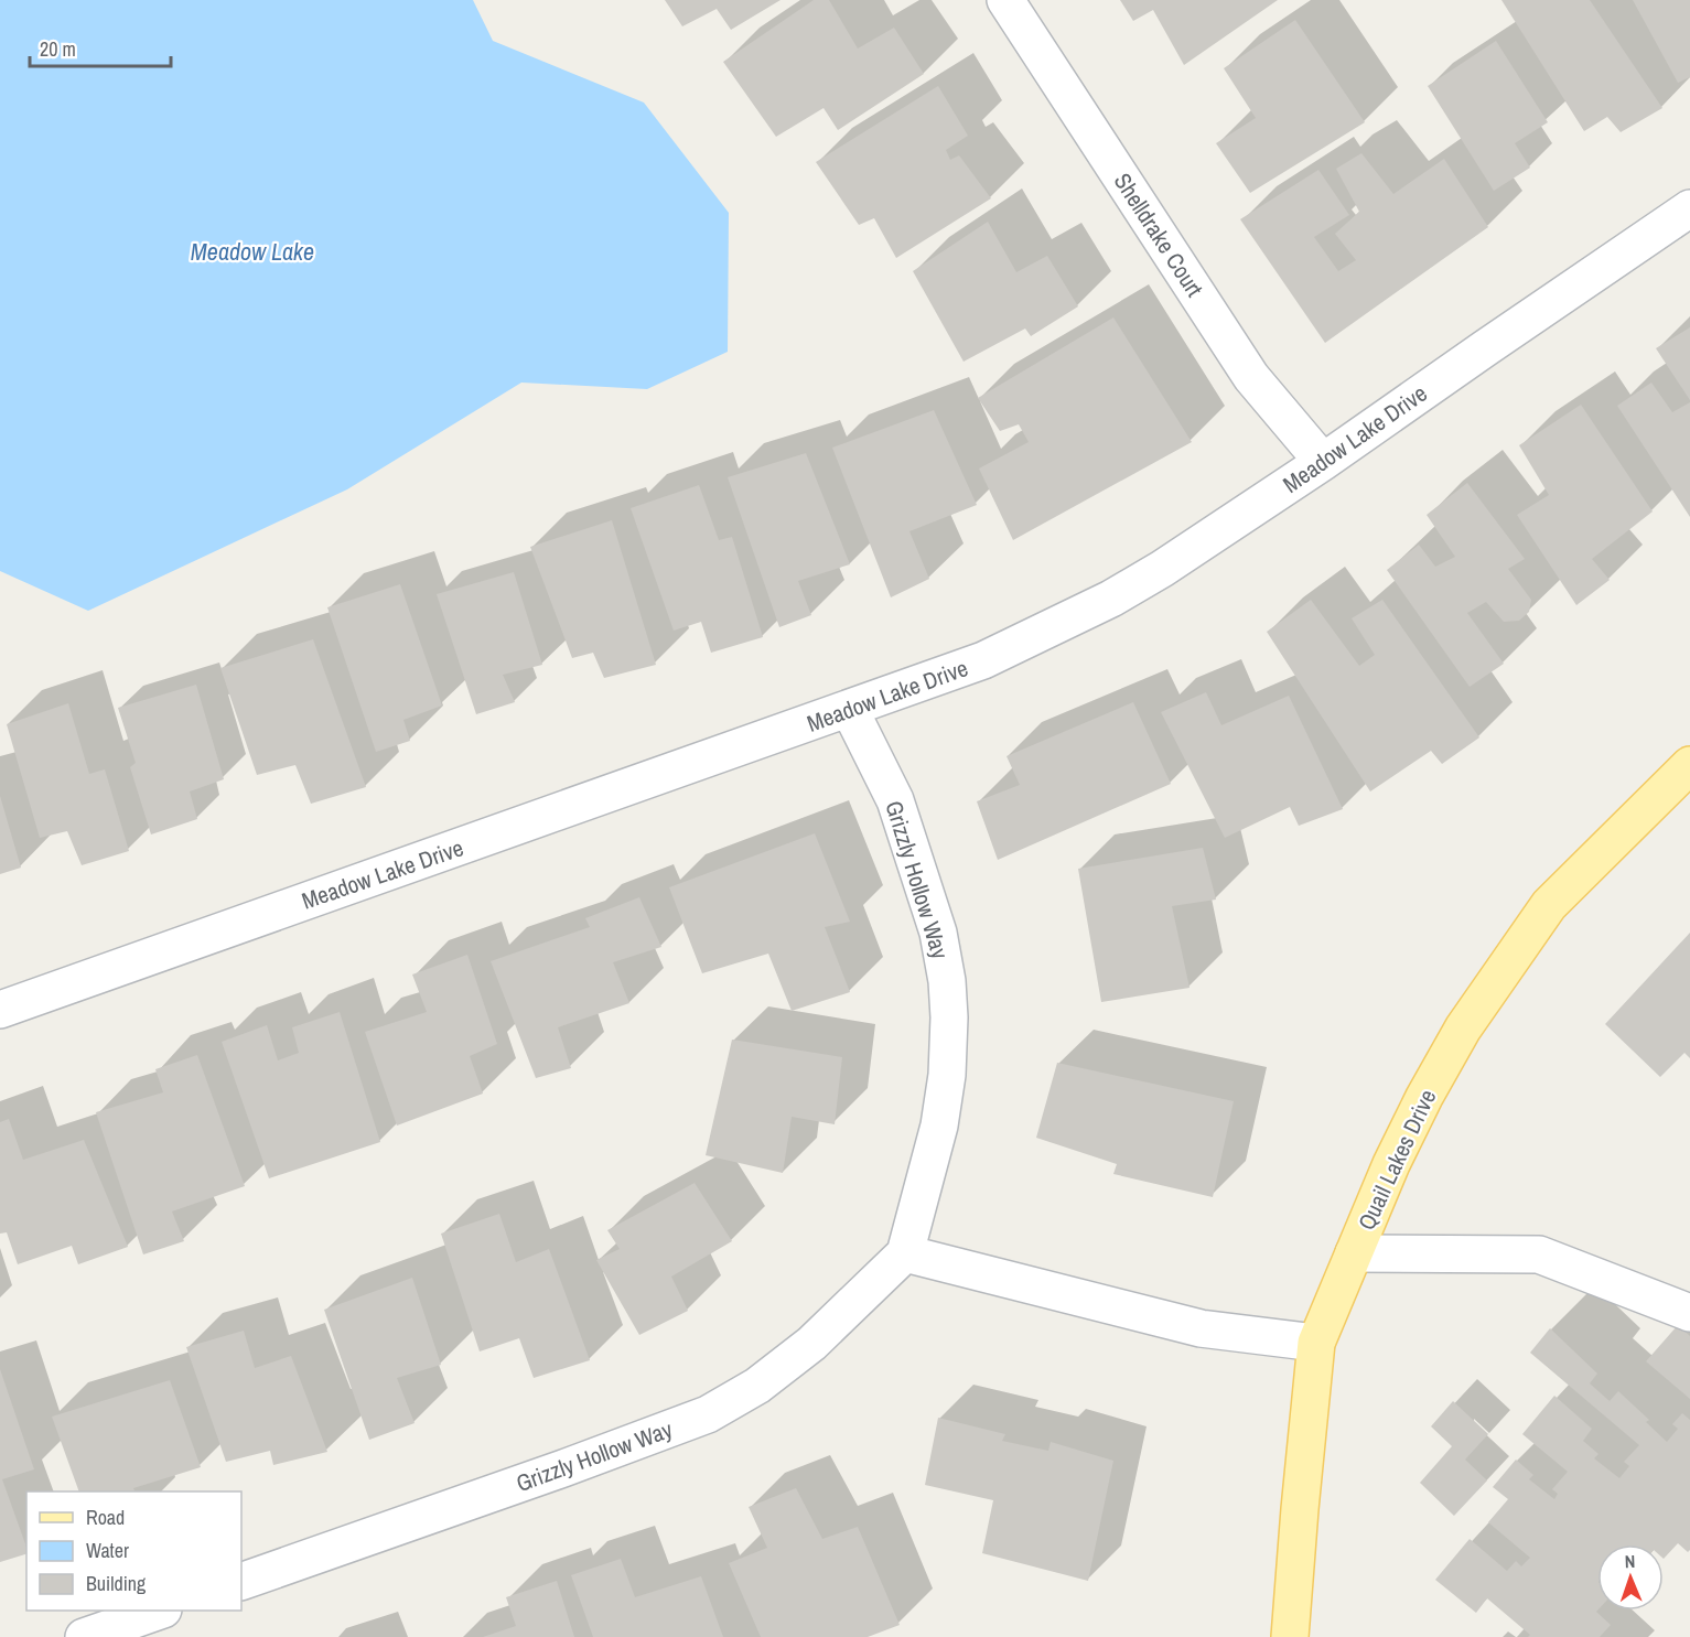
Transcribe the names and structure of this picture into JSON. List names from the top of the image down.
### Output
{
  "streets": {
    "main road": ["Quail Lakes Drive"],
    "street": ["Shelldrake Court", "Meadow Lake Drive", "Grizzly Hollow Way"]
  },
  "crossings": [
    ["Shelldrake Court", "Meadow Lake Drive"],
    ["Meadow Lake Drive", "Grizzly Hollow Way"]
  ],
  "water": ["Meadow Lake"],
  "legend": ["Road", "Water", "Building"],
  "scale_bar": "20 m",
  "north": "top"
}
